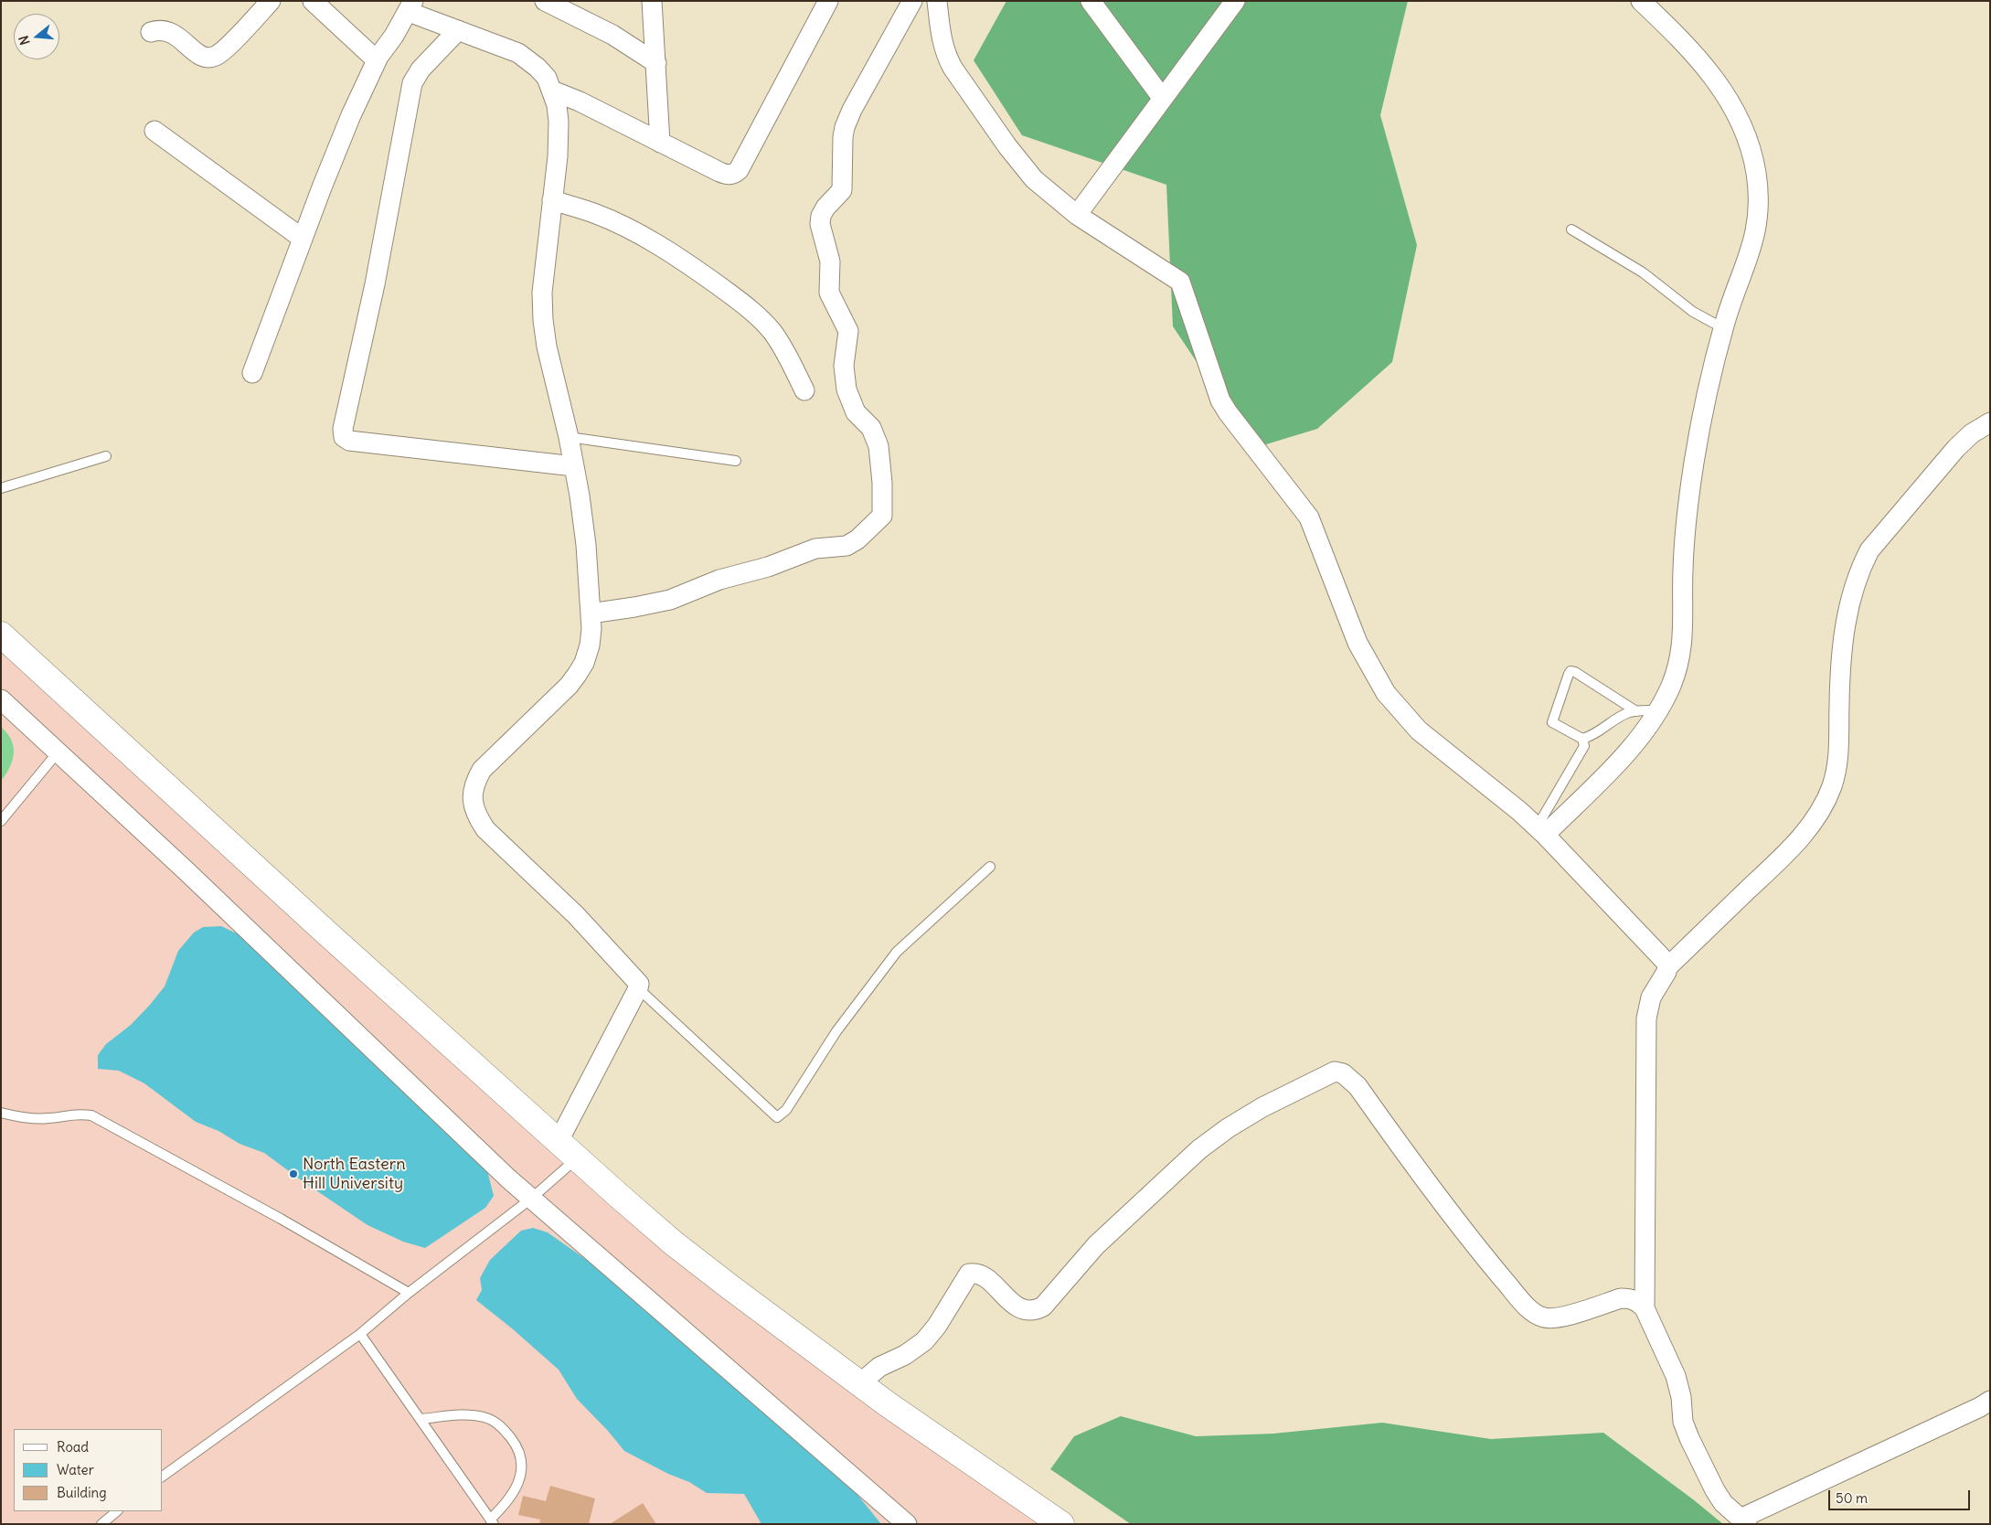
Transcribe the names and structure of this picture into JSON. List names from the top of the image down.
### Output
{
  "places": ["North Eastern Hill University"],
  "legend": ["Road", "Water", "Building"],
  "scale_bar": "50 m",
  "north": "left"
}
